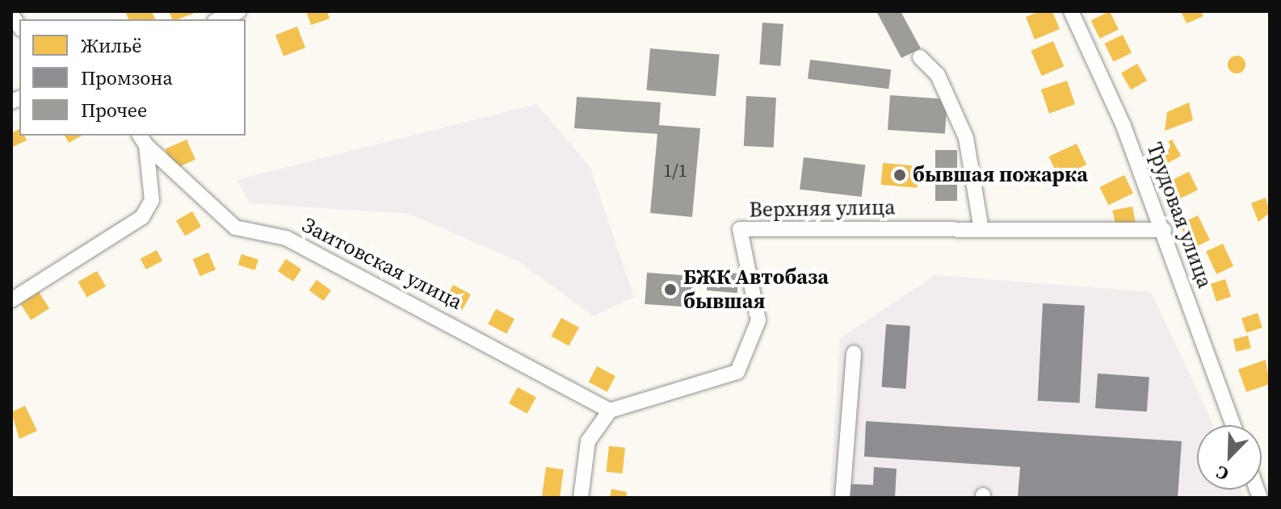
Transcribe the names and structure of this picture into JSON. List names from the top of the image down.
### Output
{
  "streets": {
    "street": ["Верхняя улица", "Трудовая улица", "Заитовская улица"]
  },
  "crossings": [
    ["Верхняя улица", "Трудовая улица"],
    ["Верхняя улица", "Заитовская улица"]
  ],
  "places": ["бывшая пожарка", "БЖК Автобаза бывшая"],
  "house_numbers": ["1/1"],
  "legend": ["Жильё", "Промзона", "Прочее"],
  "north": "bottom left"
}
